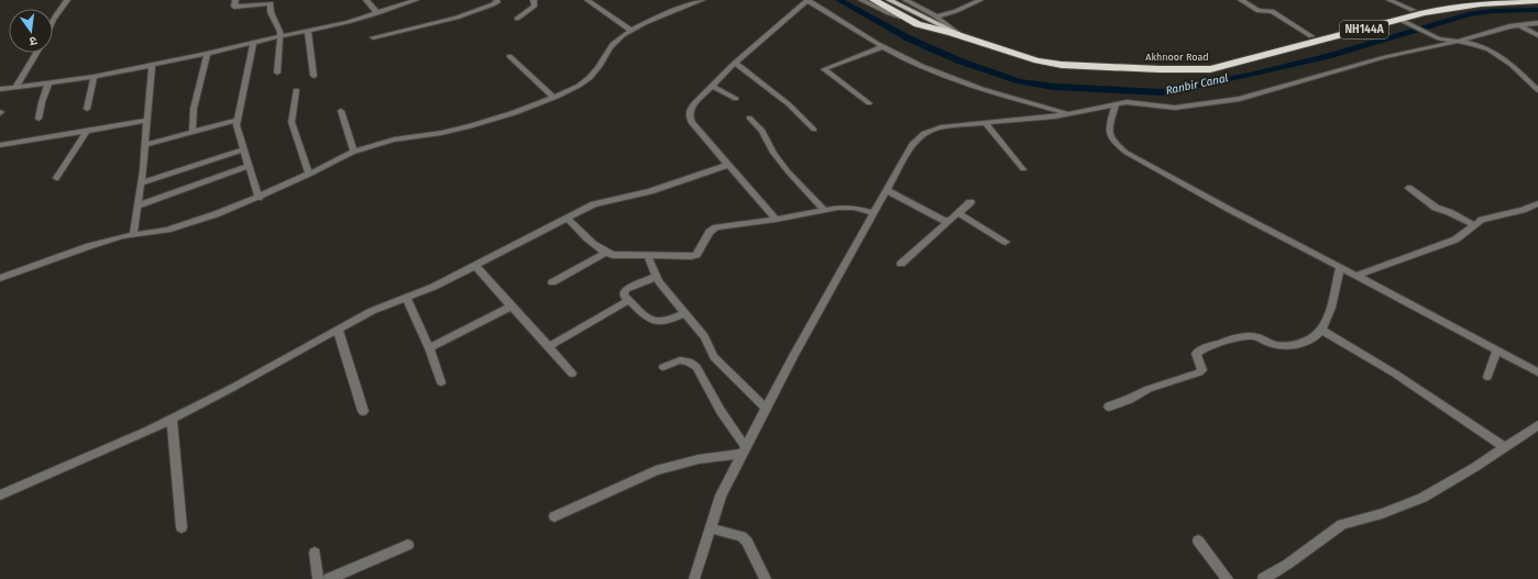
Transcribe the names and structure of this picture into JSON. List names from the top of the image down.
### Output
{
  "streets": {
    "highway": ["NH144A", "Akhnoor Road"]
  },
  "water": ["Ranbir Canal"],
  "north": "bottom"
}
